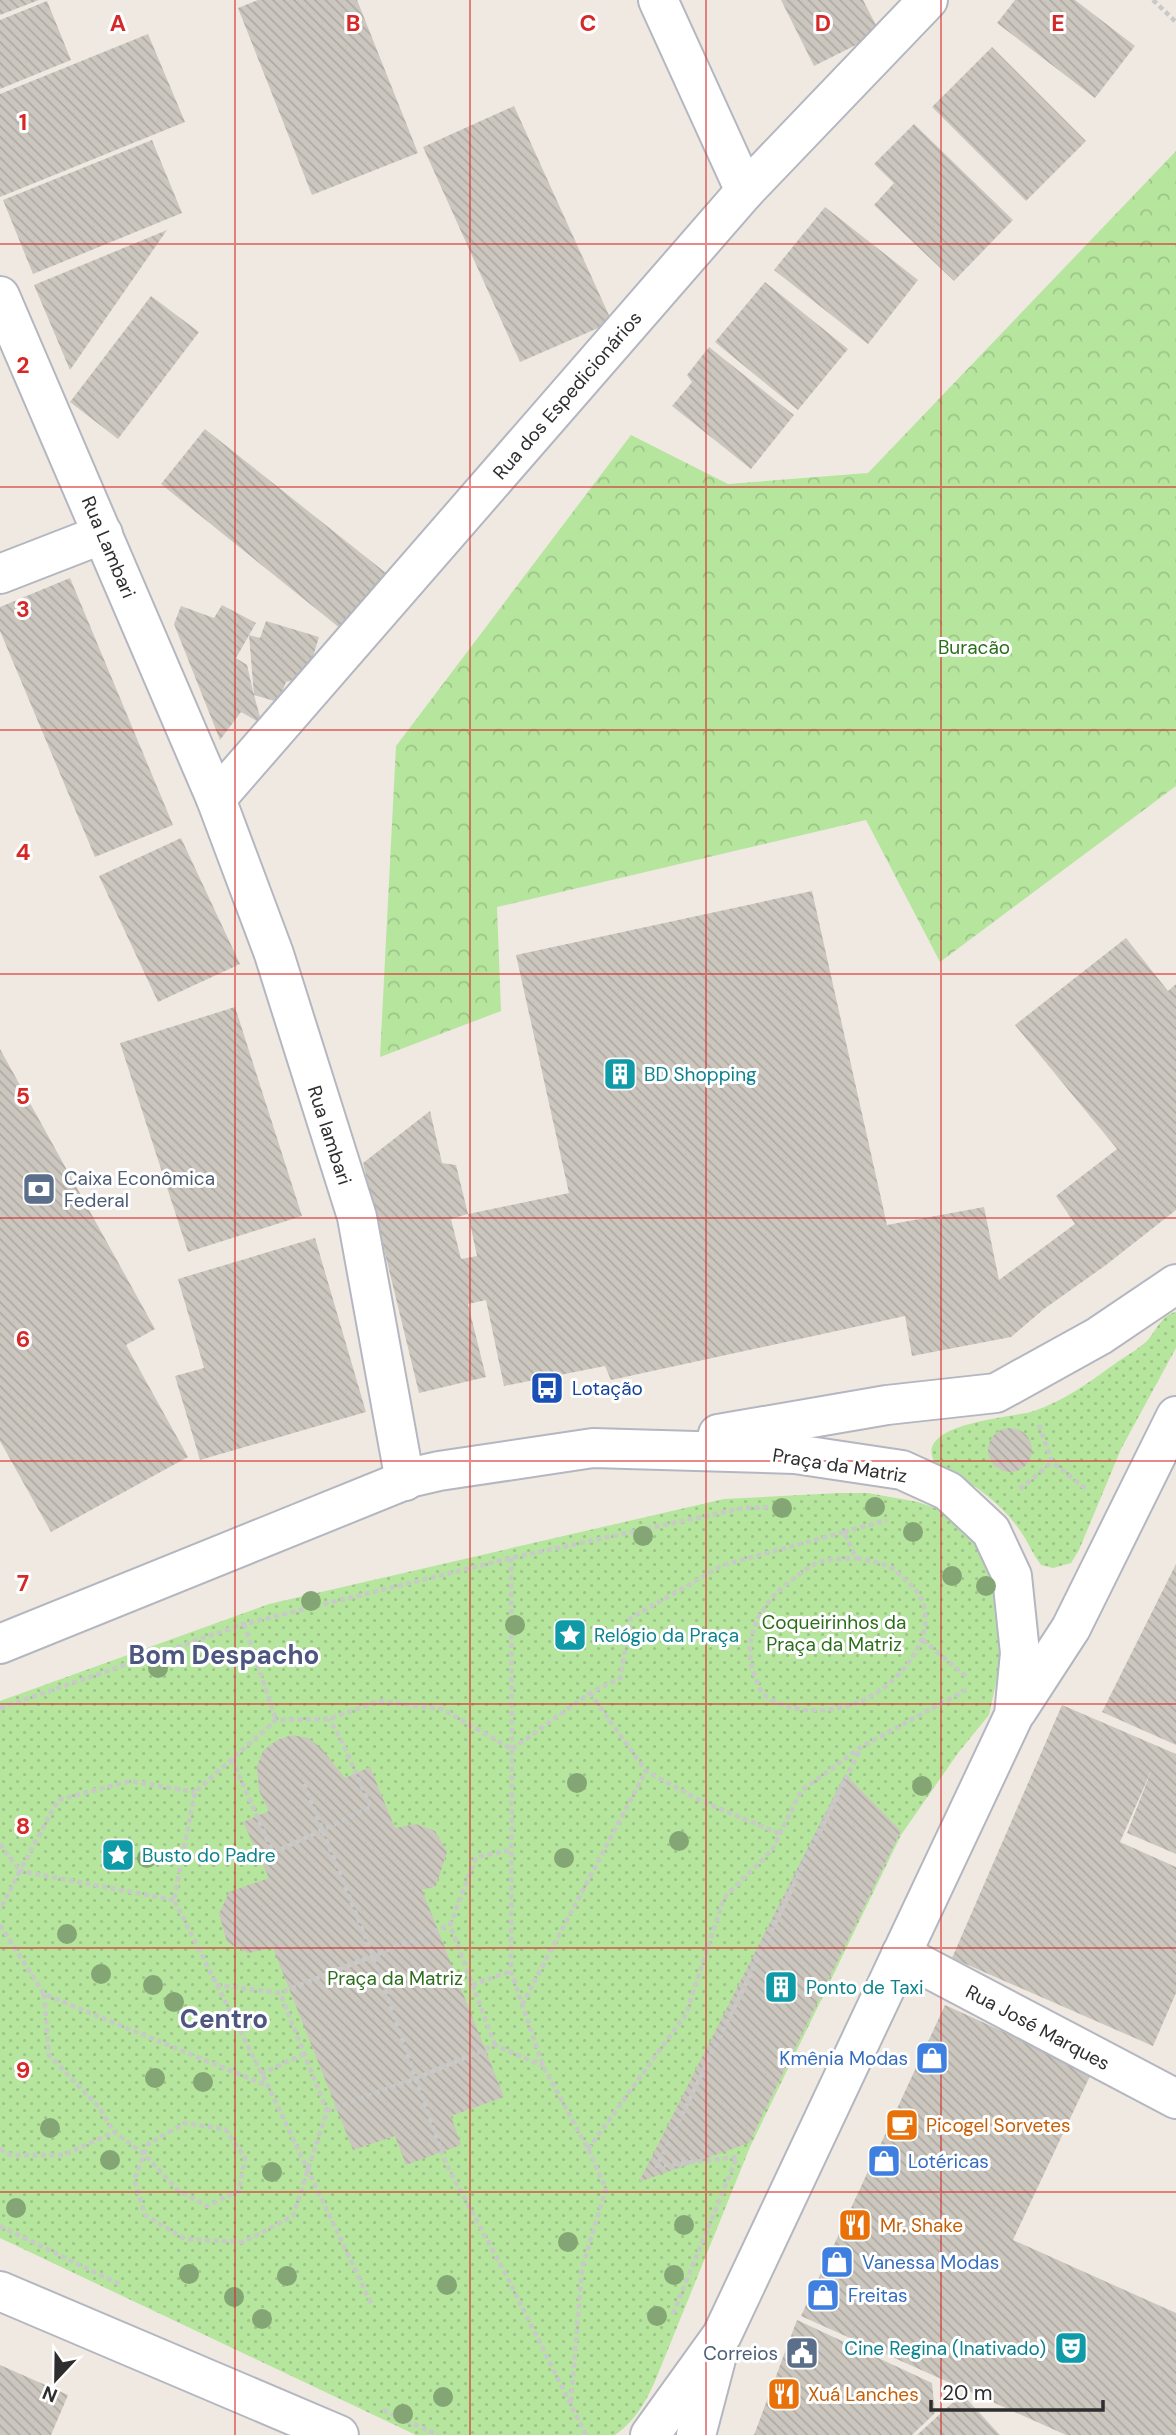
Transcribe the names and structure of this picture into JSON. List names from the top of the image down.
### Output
{
  "streets": {
    "main road": [
      "Rua dos Espedicionários",
      "Rua Lambari",
      "Rua lambari",
      "Praça da Matriz",
      "Rua José Marques"
    ]
  },
  "crossings": [
    ["Rua dos Espedicionários", "Rua Lambari"],
    ["Rua dos Espedicionários", "Rua lambari"],
    ["Rua Lambari", "Rua lambari"],
    ["Rua lambari", "Praça da Matriz"],
    ["Praça da Matriz", "Rua José Marques"]
  ],
  "districts": ["Bom Despacho", "Centro"],
  "parks": ["Buracão", "Coqueirinhos da Praça da Matriz", "Praça da Matriz"],
  "places": {
    "building": ["BD Shopping", "Ponto de Taxi"],
    "bank": ["Caixa Econômica Federal"],
    "bus stop": ["Lotação"],
    "place": ["Relógio da Praça", "Busto do Padre"],
    "shop": [
      "Kmênia Modas",
      "Lotéricas",
      "Vanessa Modas",
      "Freitas"
    ],
    "cafe": ["Picogel Sorvetes"],
    "restaurant": ["Mr. Shake", "Xuá Lanches"],
    "theatre": ["Cine Regina (Inativado)"],
    "public building": ["Correios"]
  },
  "scale_bar": "20 m",
  "north": "bottom",
  "grid": {
    "columns": [
      "A",
      "B",
      "C",
      "D",
      "E"
    ],
    "rows": [
      "1",
      "2",
      "3",
      "4",
      "5",
      "6",
      "7",
      "8",
      "9"
    ]
  }
}
